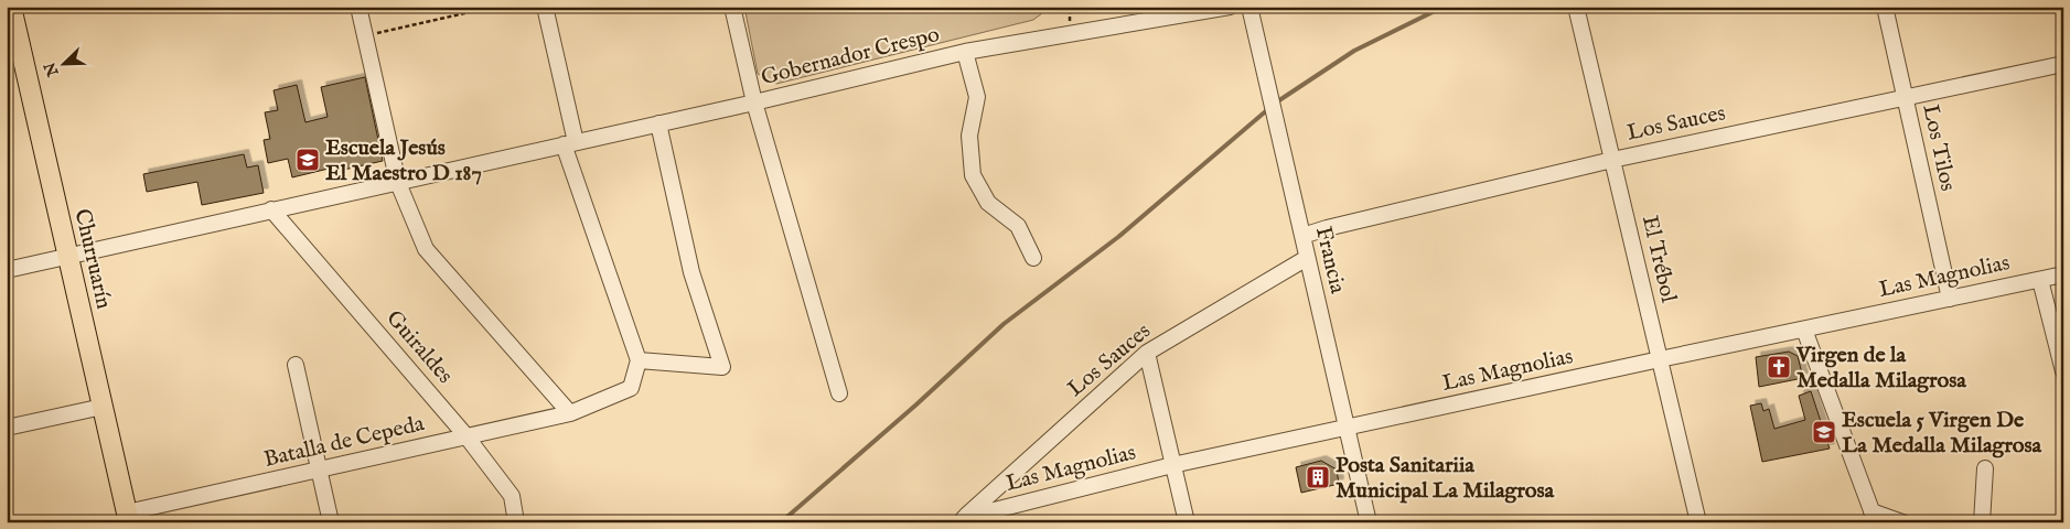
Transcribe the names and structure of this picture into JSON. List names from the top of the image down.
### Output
{
  "streets": {
    "main road": ["Churruarín"],
    "street": [
      "Gobernador Crespo",
      "Los Sauces",
      "Los Tilos",
      "El Trébol",
      "Francia",
      "Las Magnolias",
      "Guiraldes",
      "Batalla de Cepeda"
    ]
  },
  "crossings": [
    ["Gobernador Crespo", "Churruarín"],
    ["Gobernador Crespo", "Guiraldes"],
    ["Los Sauces", "Los Tilos"],
    ["Los Sauces", "El Trébol"],
    ["Los Sauces", "Francia"],
    ["Los Sauces", "Las Magnolias"],
    ["Los Tilos", "Las Magnolias"],
    ["Churruarín", "Batalla de Cepeda"],
    ["El Trébol", "Las Magnolias"],
    ["Francia", "Las Magnolias"],
    ["Guiraldes", "Batalla de Cepeda"]
  ],
  "places": {
    "school or university": ["Escuela Jesús El Maestro D 187", "Escuela 5 Virgen De La Medalla Milagrosa"],
    "church": ["Virgen de la Medalla Milagrosa"],
    "building": ["Posta Sanitariia Municipal La Milagrosa"]
  },
  "north": "bottom left"
}
